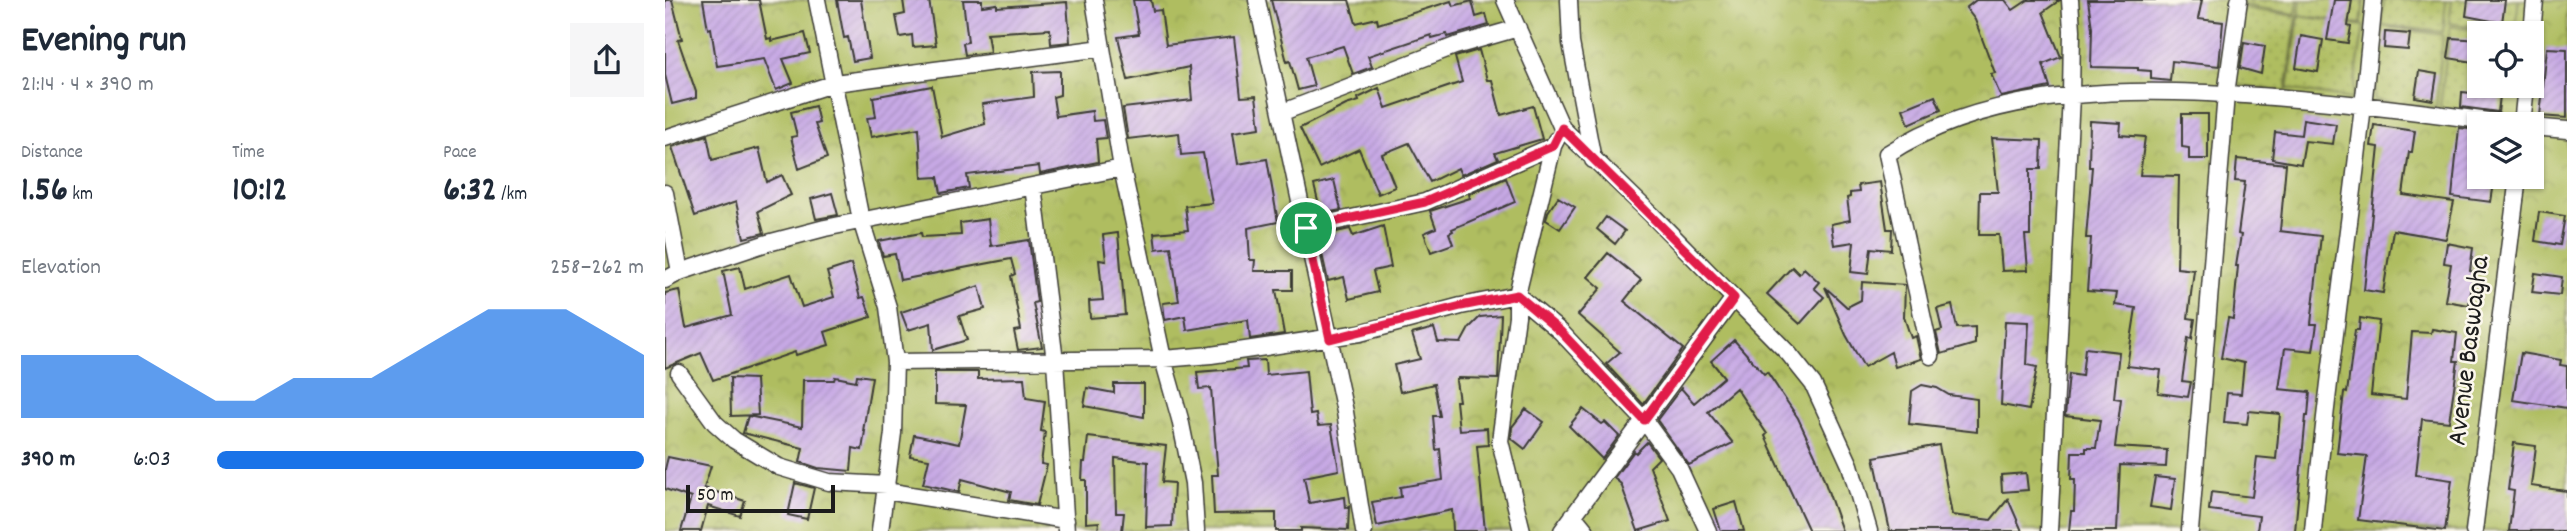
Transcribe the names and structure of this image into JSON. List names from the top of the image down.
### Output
{
  "streets": {
    "street": ["Avenue Baswagha"]
  },
  "scale_bar": "50 m",
  "page": {
    "heading": ["Evening run", "21:14 · 4 × 390 m"],
    "stats": [
      ["Distance", "1.56 km"],
      ["Time", "10:12"],
      ["Pace", "6:32 /km"]
    ],
    "chart": ["Elevation", "258–262 m"],
    "list": [
      {
        "name": "390 m",
        "note": "6:03"
      }
    ],
    "scale": "50 m"
  }
}
